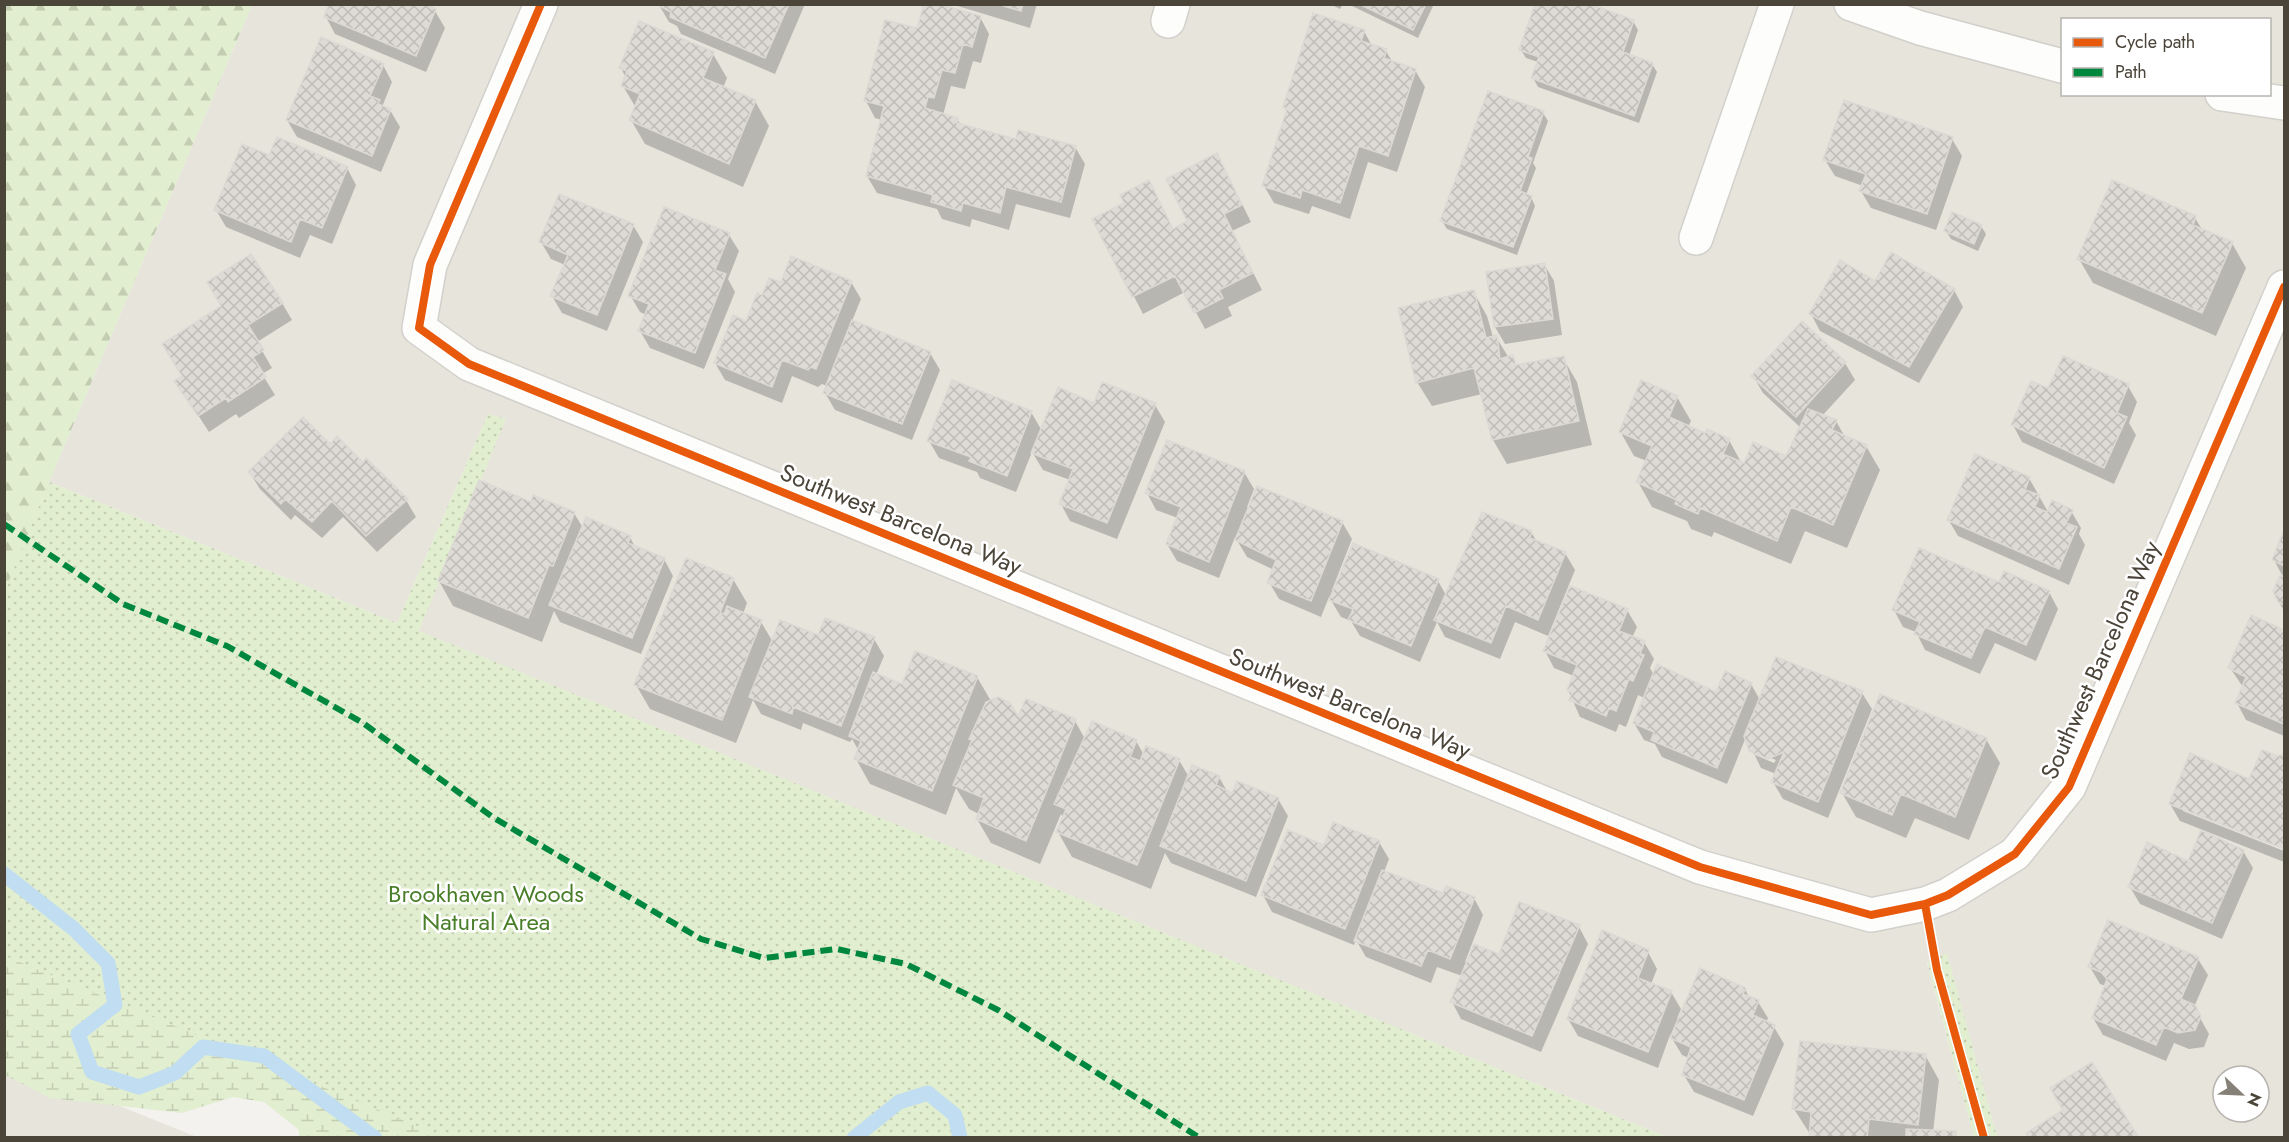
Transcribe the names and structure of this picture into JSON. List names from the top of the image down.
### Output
{
  "streets": {
    "street": ["Southwest Barcelona Way"]
  },
  "parks": ["Brookhaven Woods Natural Area"],
  "legend": ["Cycle path", "Path"],
  "north": "bottom right"
}
